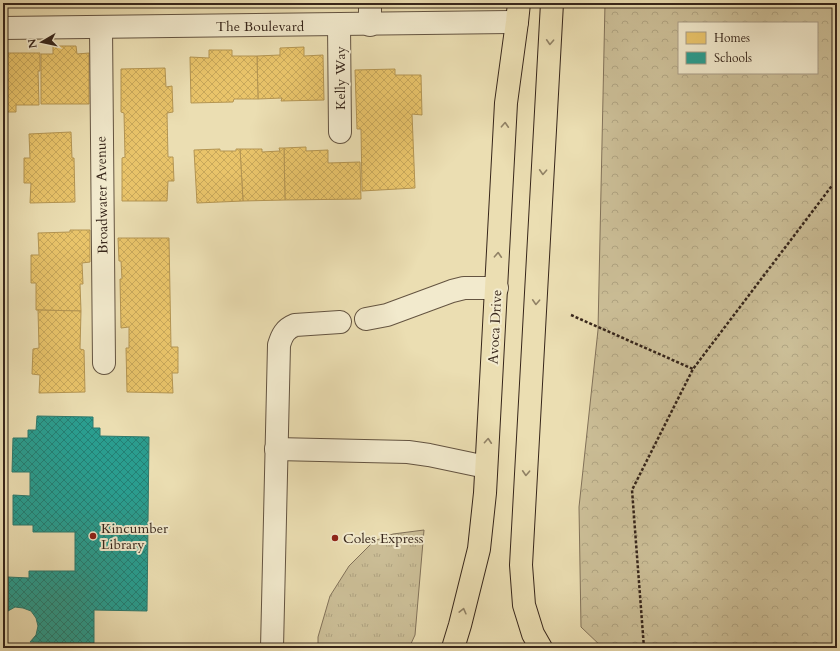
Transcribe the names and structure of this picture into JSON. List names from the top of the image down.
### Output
{
  "streets": {
    "main road": ["Avoca Drive"],
    "street": ["The Boulevard", "Kelly Way", "Broadwater Avenue"]
  },
  "crossings": [
    ["The Boulevard", "Kelly Way"],
    ["The Boulevard", "Broadwater Avenue"],
    ["The Boulevard", "Avoca Drive"]
  ],
  "places": ["Kincumber Library", "Coles Express"],
  "legend": ["Homes", "Schools"],
  "north": "left"
}
